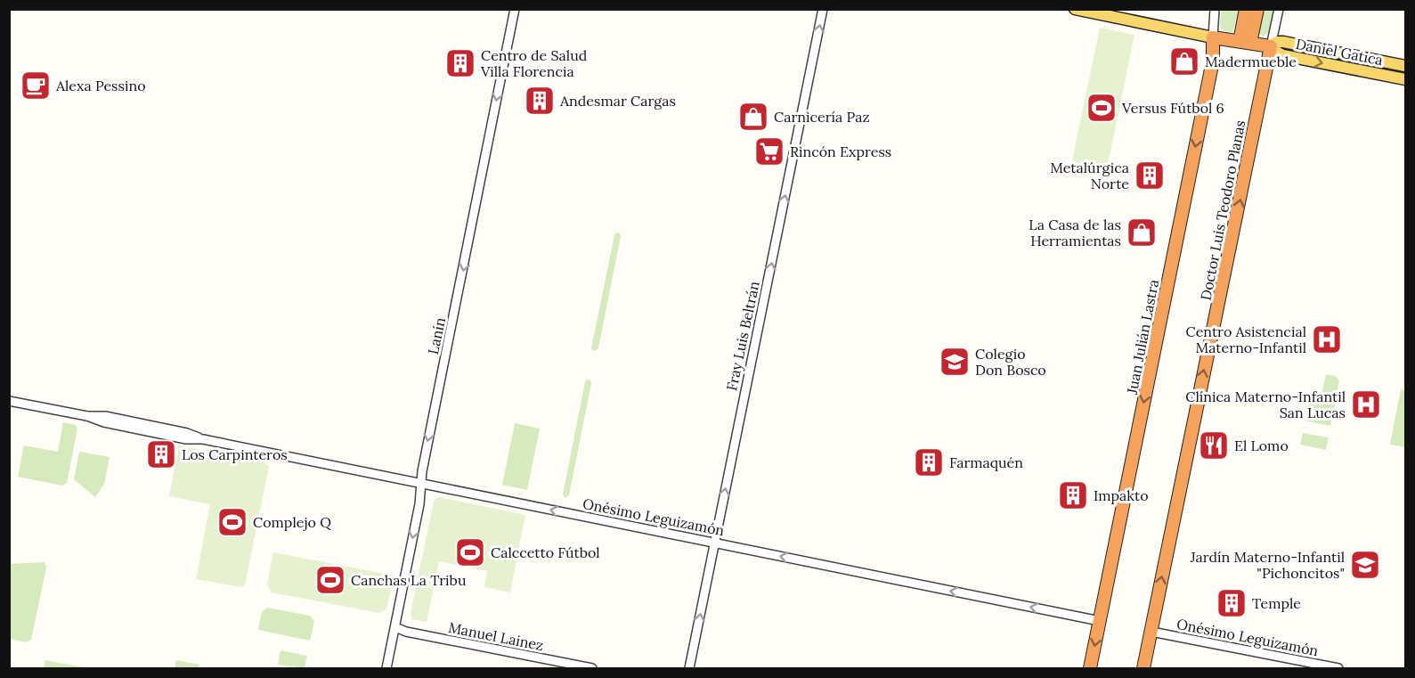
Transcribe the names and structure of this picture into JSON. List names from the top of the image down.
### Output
{
  "streets": {
    "highway": ["Daniel Gatica", "Doctor Luis Teodoro Planas", "Juan Julián Lastra"],
    "street": [
      "Lanín",
      "Fray Luis Beltrán",
      "Onésimo Leguizamón",
      "Manuel Lainez"
    ]
  },
  "crossings": [
    ["Daniel Gatica", "Doctor Luis Teodoro Planas"],
    ["Daniel Gatica", "Juan Julián Lastra"],
    ["Doctor Luis Teodoro Planas", "Onésimo Leguizamón"],
    ["Lanín", "Onésimo Leguizamón"],
    ["Lanín", "Manuel Lainez"],
    ["Fray Luis Beltrán", "Onésimo Leguizamón"],
    ["Juan Julián Lastra", "Onésimo Leguizamón"]
  ],
  "one_way": [
    "Doctor Luis Teodoro Planas",
    "Lanín",
    "Fray Luis Beltrán",
    "Juan Julián Lastra",
    "Onésimo Leguizamón"
  ],
  "places": {
    "shop": ["Madermueble", "Carnicería Paz", "La Casa de las Herramientas"],
    "building": [
      "Centro de Salud Villa Florencia",
      "Andesmar Cargas",
      "Metalúrgica Norte",
      "Los Carpinteros",
      "Farmaquén",
      "Impakto",
      "Temple"
    ],
    "cafe": ["Alexa Pessino"],
    "sports": [
      "Versus Fútbol 6",
      "Complejo Q",
      "Calccetto Fútbol",
      "Canchas La Tribu"
    ],
    "supermarket": ["Rincón Express"],
    "hospital": ["Centro Asistencial Materno-Infantil", "Clínica Materno-Infantil San Lucas"],
    "school or university": ["Colegio Don Bosco", "Jardín Materno-Infantil \"Pichoncitos\""],
    "restaurant": ["El Lomo"]
  }
}
